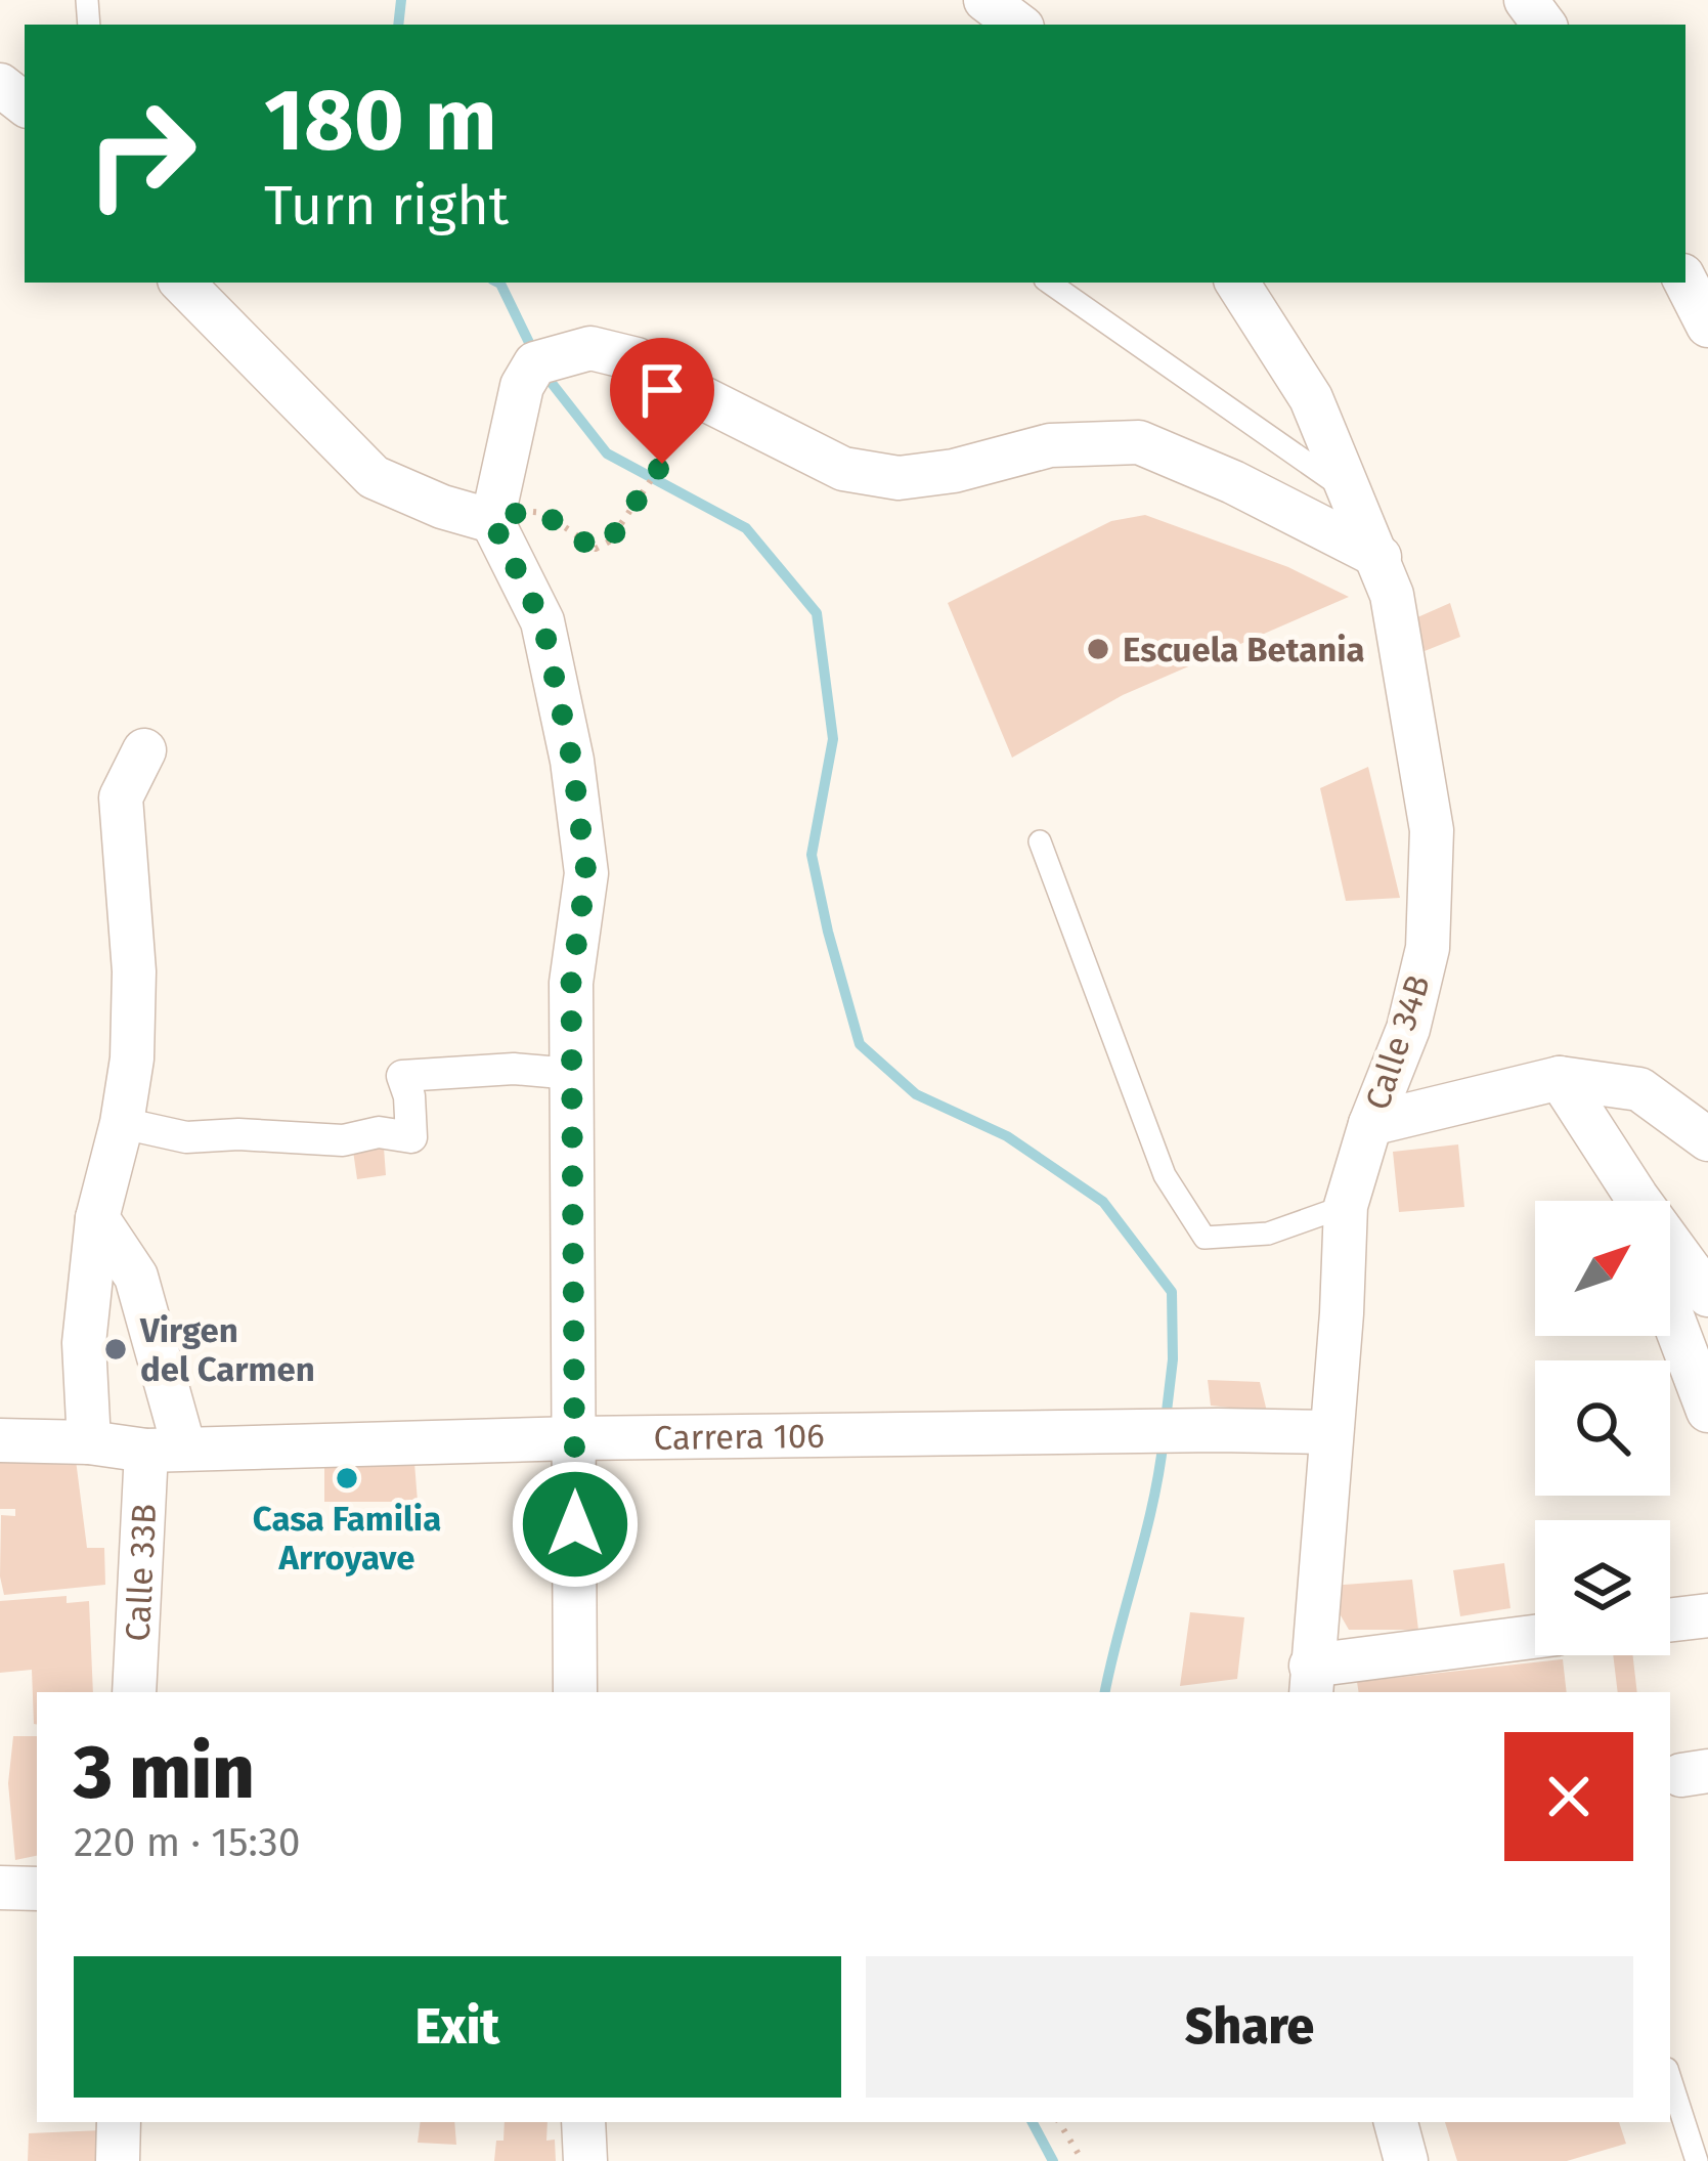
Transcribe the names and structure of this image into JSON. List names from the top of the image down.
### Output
{
  "streets": {
    "street": ["Calle 34B", "Carrera 106", "Calle 33B"]
  },
  "crossings": [
    ["Calle 34B", "Carrera 106"],
    ["Carrera 106", "Calle 33B"]
  ],
  "places": ["Escuela Betania", "Virgen del Carmen", "Casa Familia Arroyave"],
  "north": "top right",
  "page": {
    "turn": ["180 m", "Turn right"],
    "heading": ["3 min", "220 m · 15:30"],
    "buttons": ["Exit", "Share"]
  }
}
